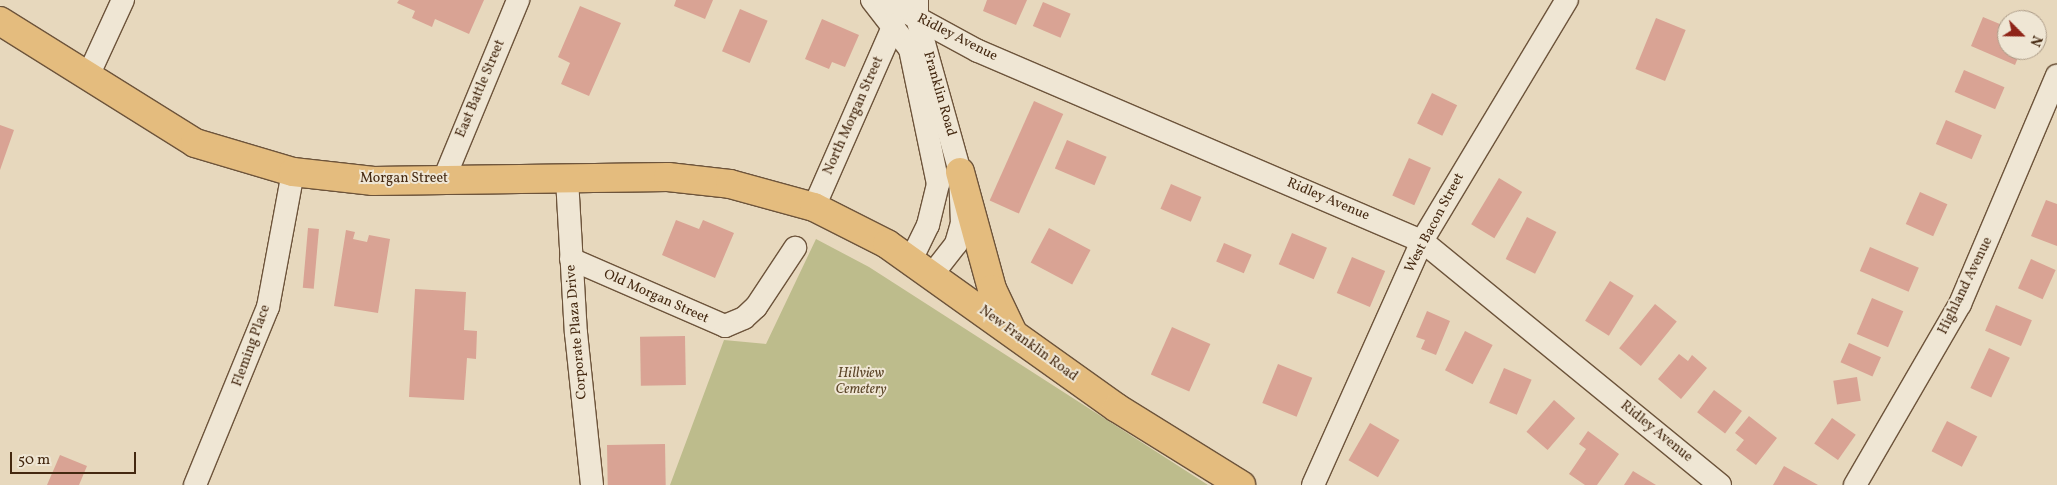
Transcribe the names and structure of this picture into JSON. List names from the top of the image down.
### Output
{
  "streets": {
    "highway": ["Morgan Street", "New Franklin Road"],
    "street": [
      "Ridley Avenue",
      "East Battle Street",
      "Franklin Road",
      "North Morgan Street",
      "West Bacon Street",
      "Highland Avenue",
      "Old Morgan Street",
      "Corporate Plaza Drive",
      "Fleming Place"
    ]
  },
  "crossings": [
    ["Ridley Avenue", "Franklin Road"],
    ["Ridley Avenue", "North Morgan Street"],
    ["Ridley Avenue", "West Bacon Street"],
    ["East Battle Street", "Morgan Street"],
    ["Franklin Road", "North Morgan Street"],
    ["Franklin Road", "New Franklin Road"],
    ["North Morgan Street", "Morgan Street"],
    ["North Morgan Street", "New Franklin Road"],
    ["Morgan Street", "Corporate Plaza Drive"],
    ["Morgan Street", "New Franklin Road"],
    ["Morgan Street", "Fleming Place"],
    ["Old Morgan Street", "Corporate Plaza Drive"]
  ],
  "parks": ["Hillview Cemetery"],
  "scale_bar": "50 m",
  "north": "bottom right"
}
